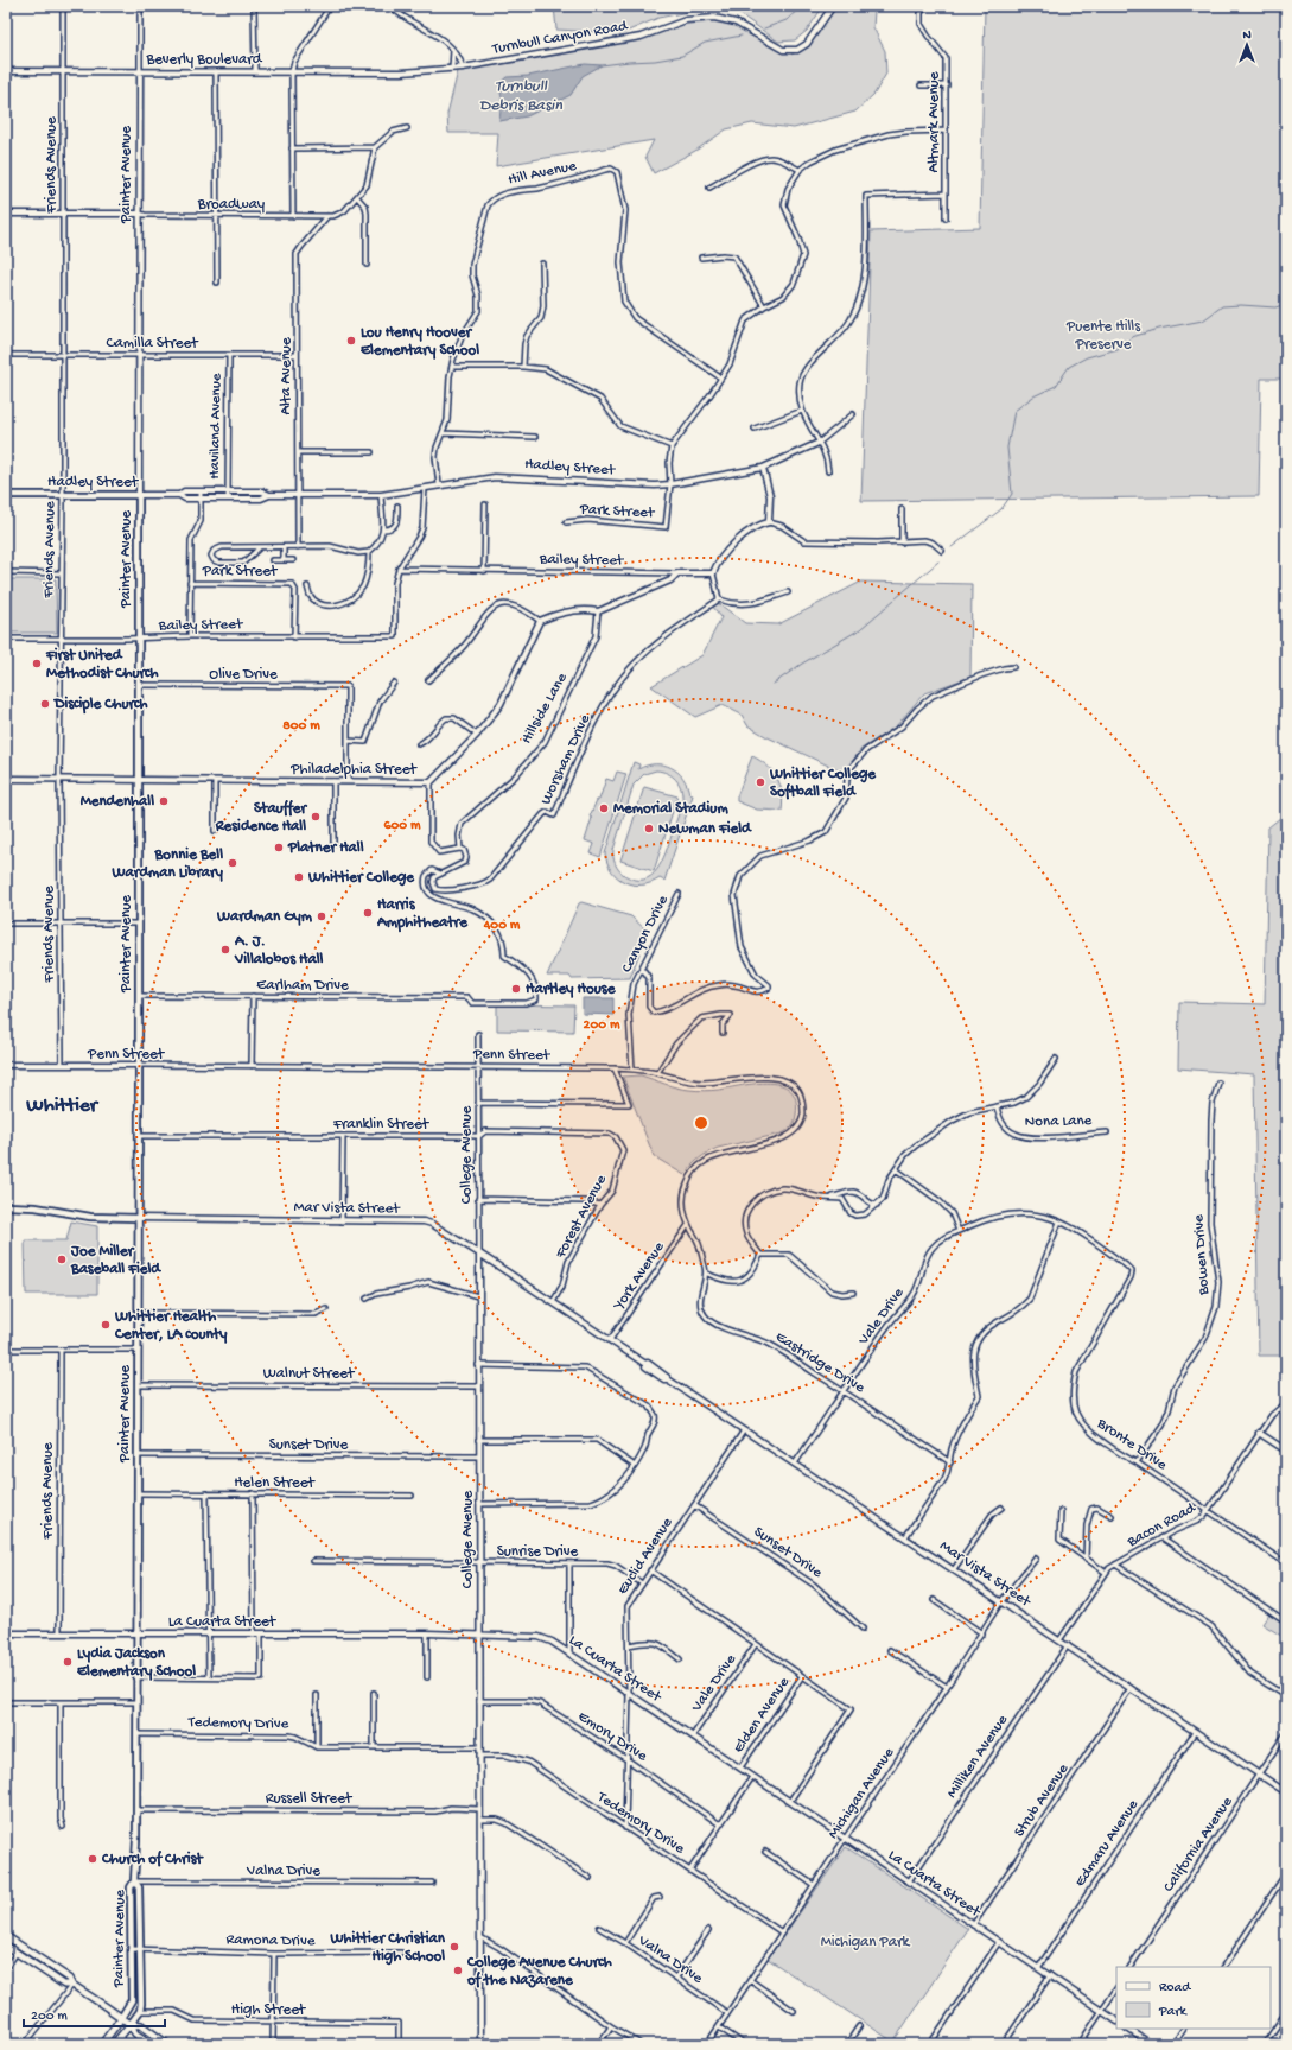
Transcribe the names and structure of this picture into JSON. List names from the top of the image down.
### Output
{
  "streets": {
    "main road": ["Painter Avenue", "Hadley Street", "Mar Vista Street"],
    "street": [
      "Turnbull Canyon Road",
      "Beverly Boulevard",
      "Altmark Avenue",
      "Friends Avenue",
      "Hill Avenue",
      "Broadway",
      "Camilla Street",
      "Alta Avenue",
      "Haviland Avenue",
      "Park Street",
      "Bailey Street",
      "Olive Drive",
      "Hillside Lane",
      "Worsham Drive",
      "Philadelphia Street",
      "Canyon Drive",
      "Earlham Drive",
      "Penn Street",
      "Nona Lane",
      "Franklin Street",
      "College Avenue",
      "Forest Avenue",
      "Bowen Drive",
      "York Avenue",
      "Vale Drive",
      "Eastridge Drive",
      "Walnut Street",
      "Sunset Drive",
      "Bronte Drive",
      "Helen Street",
      "Bacon Road",
      "Sunrise Drive",
      "Euclid Avenue",
      "La Cuarta Street",
      "Elden Avenue",
      "Tedemory Drive",
      "Emory Drive",
      "Milliken Avenue",
      "Michigan Avenue",
      "Russell Street",
      "Strub Avenue",
      "Edmaru Avenue",
      "California Avenue",
      "Valna Drive",
      "Ramona Drive",
      "High Street"
    ]
  },
  "crossings": [
    ["Turnbull Canyon Road", "Beverly Boulevard"],
    ["Beverly Boulevard", "Friends Avenue"],
    ["Beverly Boulevard", "Painter Avenue"],
    ["Friends Avenue", "Broadway"],
    ["Friends Avenue", "Camilla Street"],
    ["Friends Avenue", "Hadley Street"],
    ["Friends Avenue", "Bailey Street"],
    ["Friends Avenue", "Philadelphia Street"],
    ["Friends Avenue", "Penn Street"],
    ["Friends Avenue", "La Cuarta Street"],
    ["Hill Avenue", "Hadley Street"],
    ["Painter Avenue", "Broadway"],
    ["Painter Avenue", "Camilla Street"],
    ["Painter Avenue", "Hadley Street"],
    ["Painter Avenue", "Bailey Street"],
    ["Painter Avenue", "Olive Drive"],
    ["Painter Avenue", "Philadelphia Street"],
    ["Painter Avenue", "Earlham Drive"],
    ["Painter Avenue", "Penn Street"],
    ["Painter Avenue", "Franklin Street"],
    ["Painter Avenue", "Mar Vista Street"],
    ["Painter Avenue", "Walnut Street"],
    ["Painter Avenue", "Sunset Drive"],
    ["Painter Avenue", "Helen Street"],
    ["Painter Avenue", "La Cuarta Street"],
    ["Painter Avenue", "Tedemory Drive"],
    ["Painter Avenue", "Russell Street"],
    ["Painter Avenue", "Valna Drive"],
    ["Painter Avenue", "Ramona Drive"],
    ["Painter Avenue", "High Street"],
    ["Broadway", "Alta Avenue"],
    ["Camilla Street", "Alta Avenue"],
    ["Camilla Street", "Haviland Avenue"],
    ["Alta Avenue", "Hadley Street"],
    ["Haviland Avenue", "Hadley Street"],
    ["Haviland Avenue", "Park Street"],
    ["Haviland Avenue", "Bailey Street"],
    ["Hadley Street", "Park Street"],
    ["Park Street", "Bailey Street"],
    ["Worsham Drive", "Earlham Drive"],
    ["Canyon Drive", "Penn Street"],
    ["Penn Street", "College Avenue"],
    ["Penn Street", "York Avenue"],
    ["Franklin Street", "College Avenue"],
    ["Franklin Street", "Forest Avenue"],
    ["College Avenue", "Mar Vista Street"],
    ["College Avenue", "Walnut Street"],
    ["College Avenue", "Sunset Drive"],
    ["College Avenue", "Sunrise Drive"],
    ["College Avenue", "La Cuarta Street"],
    ["College Avenue", "Tedemory Drive"],
    ["College Avenue", "Emory Drive"],
    ["College Avenue", "Russell Street"],
    ["Mar Vista Street", "Forest Avenue"],
    ["Mar Vista Street", "York Avenue"],
    ["Mar Vista Street", "Vale Drive"],
    ["Mar Vista Street", "Bacon Road"],
    ["Mar Vista Street", "Euclid Avenue"],
    ["Mar Vista Street", "Milliken Avenue"],
    ["Mar Vista Street", "Michigan Avenue"],
    ["Mar Vista Street", "Strub Avenue"],
    ["Mar Vista Street", "Edmaru Avenue"],
    ["Mar Vista Street", "California Avenue"],
    ["Bowen Drive", "Bronte Drive"],
    ["Vale Drive", "Eastridge Drive"],
    ["Vale Drive", "Bronte Drive"],
    ["Vale Drive", "La Cuarta Street"],
    ["Sunset Drive", "Euclid Avenue"],
    ["Bronte Drive", "Bacon Road"],
    ["Sunrise Drive", "Euclid Avenue"],
    ["Euclid Avenue", "La Cuarta Street"],
    ["Euclid Avenue", "Tedemory Drive"],
    ["Euclid Avenue", "Emory Drive"],
    ["La Cuarta Street", "Elden Avenue"],
    ["La Cuarta Street", "Milliken Avenue"],
    ["La Cuarta Street", "Michigan Avenue"],
    ["La Cuarta Street", "Strub Avenue"],
    ["La Cuarta Street", "Edmaru Avenue"],
    ["Elden Avenue", "Tedemory Drive"],
    ["Elden Avenue", "Emory Drive"],
    ["Tedemory Drive", "Michigan Avenue"],
    ["Michigan Avenue", "Valna Drive"]
  ],
  "districts": ["Whittier"],
  "water": ["Turnbull Debris Basin"],
  "parks": ["Puente Hills Preserve", "Michigan Park"],
  "places": [
    "Lou Henry Hoover Elementary School",
    "First United Methodist Church",
    "Disciple Church",
    "Whittier College Softball Field",
    "Mendenhall",
    "Memorial Stadium",
    "Stauffer Residence Hall",
    "Newman Field",
    "Platner Hall",
    "Bonnie Bell Wardman Library",
    "Whittier College",
    "Harris Amphitheatre",
    "Wardman Gym",
    "A. J. Villalobos Hall",
    "Hartley House",
    "Joe Miller Baseball Field",
    "Whittier Health Center, LA county",
    "Lydia Jackson Elementary School",
    "Church of Christ",
    "Whittier Christian High School",
    "College Avenue Church of the Nazarene"
  ],
  "legend": ["Road", "Park"],
  "scale_bar": "200 m",
  "north": "top",
  "rings": [
    "800 m",
    "600 m",
    "400 m",
    "200 m"
  ]
}
